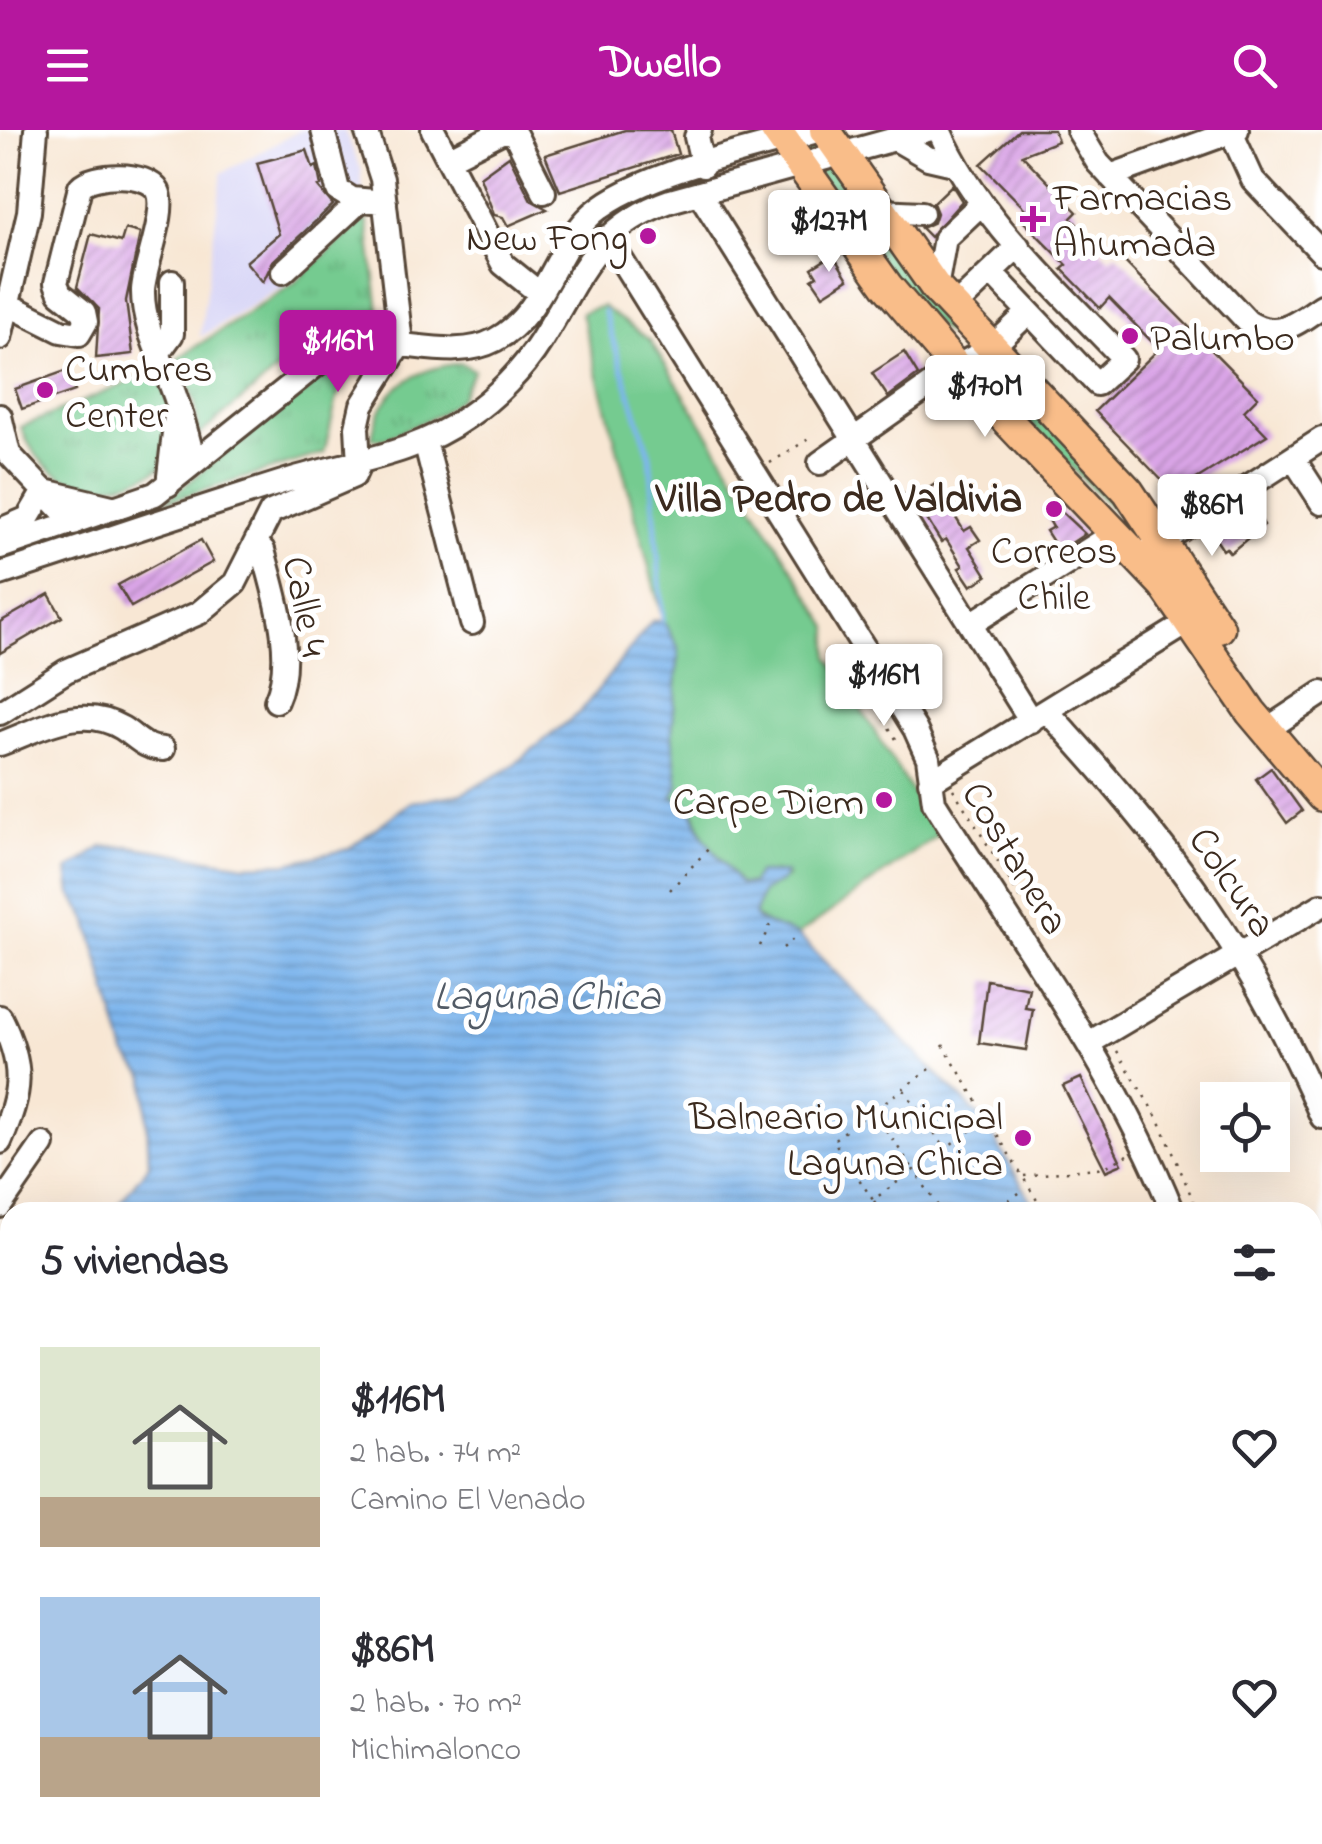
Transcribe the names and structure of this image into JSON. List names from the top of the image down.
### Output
{
  "streets": {
    "street": ["Calle 4", "Costanera", "Colcura"]
  },
  "districts": ["Villa Pedro de Valdivia"],
  "water": ["Laguna Chica"],
  "places": {
    "health": ["Farmacias Ahumada"],
    "other": [
      "New Fong",
      "Palumbo",
      "Cumbres Center",
      "Correos Chile",
      "Carpe Diem",
      "Balneario Municipal Laguna Chica"
    ]
  },
  "page": {
    "header": "Dwello",
    "price": [
      "$127M",
      "$116M",
      "$170M",
      "$86M",
      "$116M"
    ],
    "heading": "5 viviendas",
    "list": [
      {
        "name": "$116M",
        "note": "2 hab. · 74 m² · Camino El Venado"
      },
      {
        "name": "$86M",
        "note": "2 hab. · 70 m² · Michimalonco"
      }
    ]
  }
}
